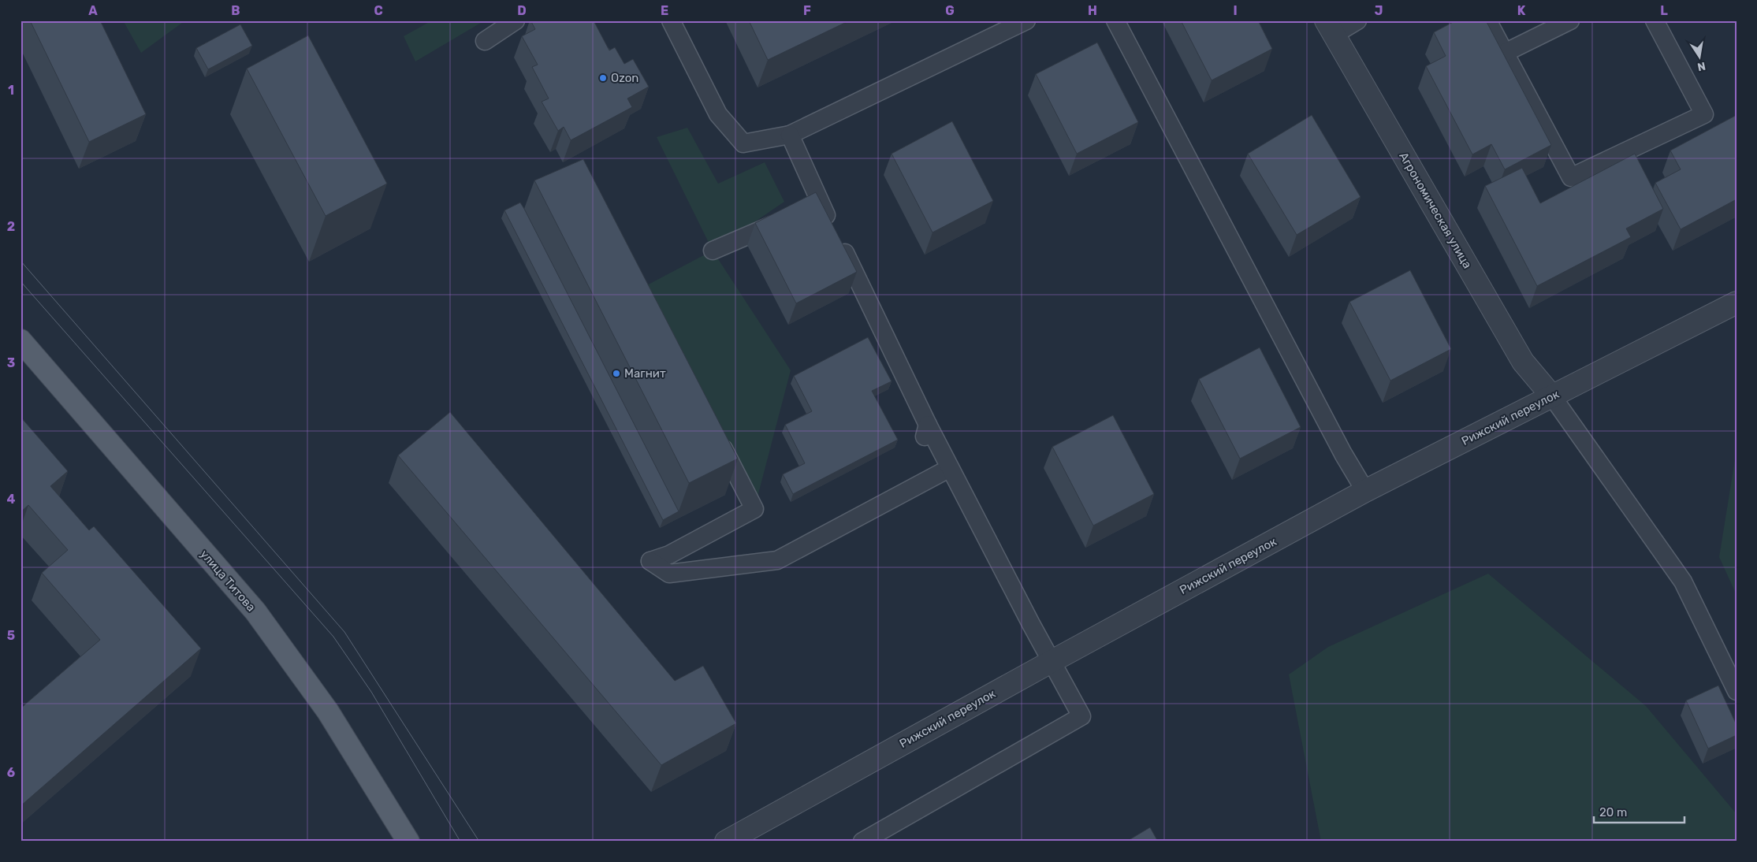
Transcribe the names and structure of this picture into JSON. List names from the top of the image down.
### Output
{
  "streets": {
    "main road": ["улица Титова"],
    "street": ["Агрономическая улица", "Рижский переулок"]
  },
  "crossings": [
    ["Агрономическая улица", "Рижский переулок"]
  ],
  "places": ["Ozon", "Магнит"],
  "scale_bar": "20 m",
  "north": "bottom",
  "grid": {
    "columns": [
      "A",
      "B",
      "C",
      "D",
      "E",
      "F",
      "G",
      "H",
      "I",
      "J",
      "K",
      "L"
    ],
    "rows": [
      "1",
      "2",
      "3",
      "4",
      "5",
      "6"
    ]
  }
}
